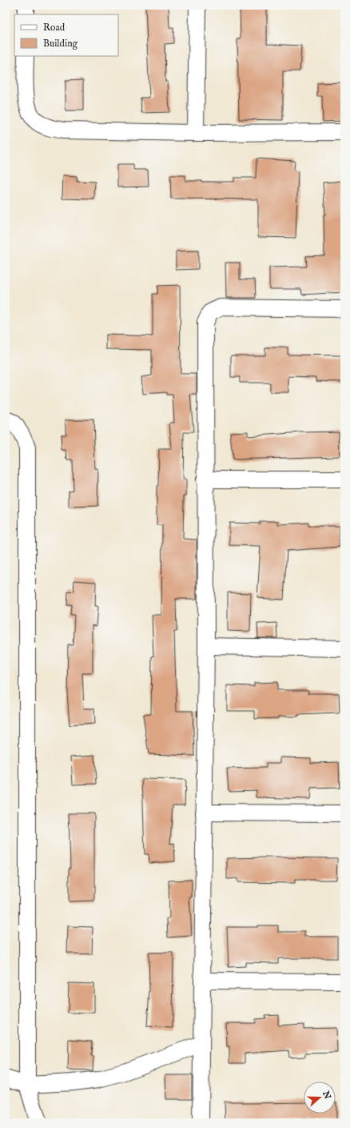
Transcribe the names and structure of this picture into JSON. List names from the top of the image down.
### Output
{
  "legend": ["Road", "Building"],
  "north": "right"
}
